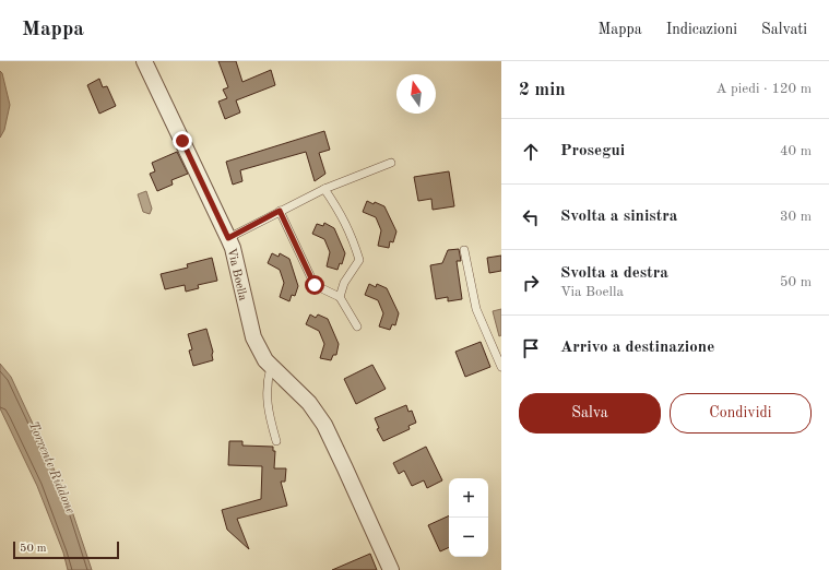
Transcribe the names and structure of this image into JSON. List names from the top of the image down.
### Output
{
  "streets": {
    "street": ["Via Boella"]
  },
  "water": ["Torrente Riddone"],
  "scale_bar": "50 m",
  "north": "top",
  "page": {
    "header": "Mappa",
    "nav": ["Mappa", "Indicazioni", "Salvati"],
    "heading": ["2 min", "A piedi · 120 m"],
    "list": [
      ["Prosegui", "40 m"],
      ["Svolta a sinistra", "30 m"],
      ["Svolta a destra", "Via Boella", "50 m"],
      "Arrivo a destinazione"
    ],
    "buttons": ["Salva", "Condividi"],
    "map_buttons": ["+", "−"],
    "scale": "50 m"
  }
}
